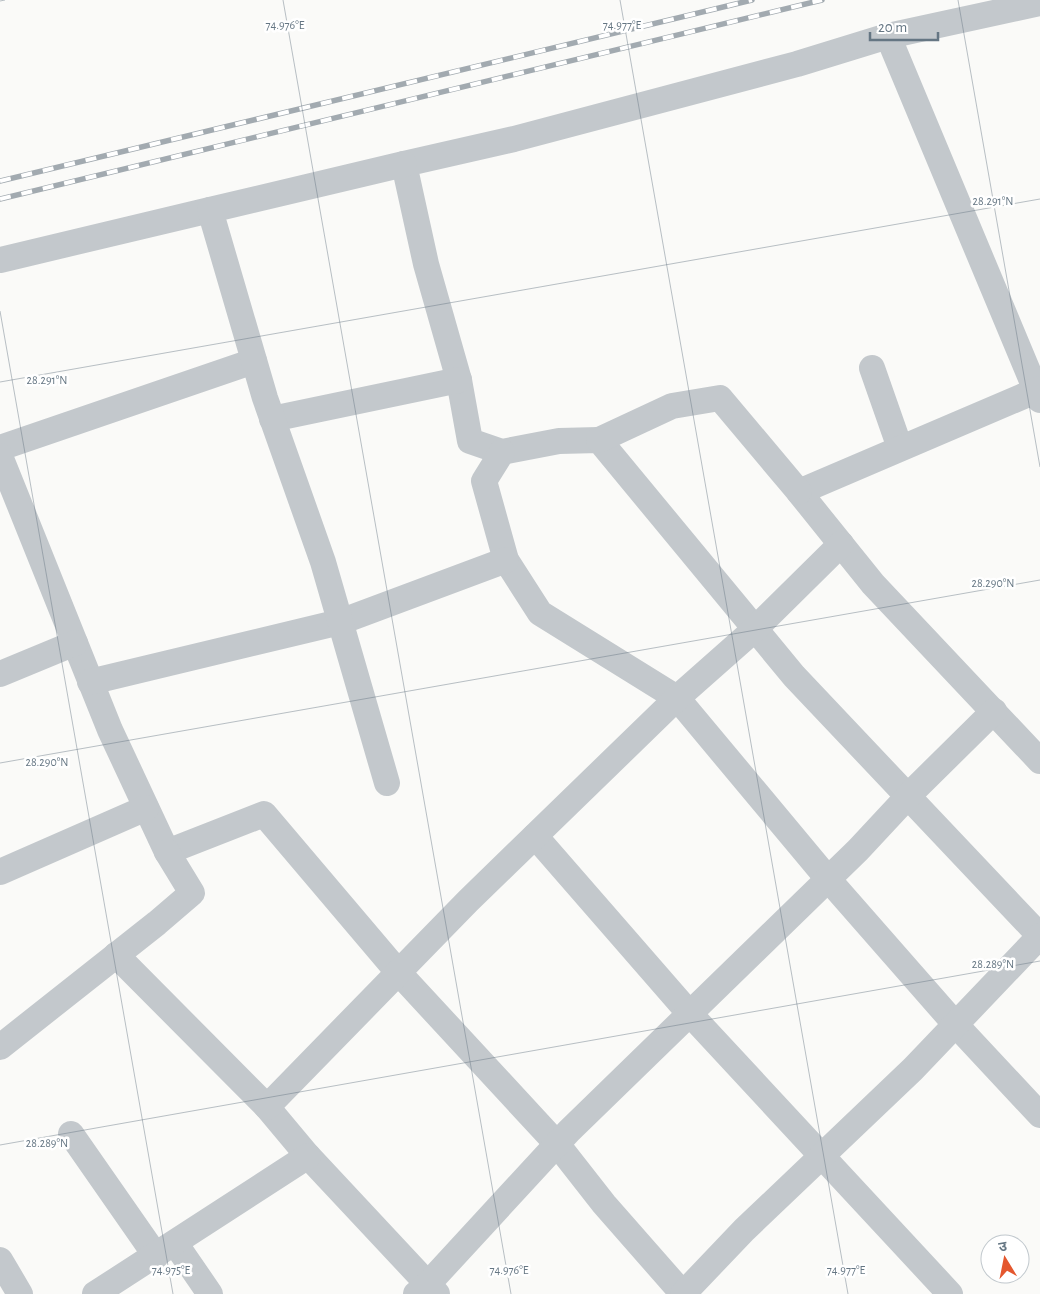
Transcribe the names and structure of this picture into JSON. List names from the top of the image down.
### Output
{
  "scale_bar": "20 m",
  "north": "top",
  "coordinates": [
    "74.976°E",
    "74.977°E",
    "28.291°N",
    "28.290°N",
    "28.289°N",
    "74.975°E"
  ]
}
